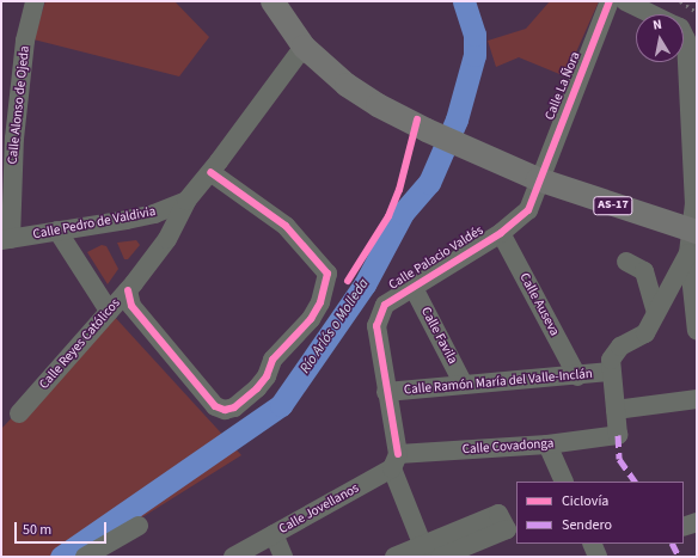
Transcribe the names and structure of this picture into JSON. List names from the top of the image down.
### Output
{
  "streets": {
    "main road": ["AS-17"],
    "street": [
      "Calle La Ñora",
      "Calle Alonso de Ojeda",
      "Calle Pedro de Valdivia",
      "Calle Palacio Valdés",
      "Calle Auseva",
      "Calle Favila",
      "Calle Reyes Católicos",
      "Calle Ramón María del Valle-Inclán",
      "Calle Covadonga",
      "Calle Jovellanos"
    ]
  },
  "crossings": [
    ["Calle La Ñora", "AS-17"],
    ["Calle La Ñora", "Calle Palacio Valdés"],
    ["Calle Alonso de Ojeda", "Calle Pedro de Valdivia"],
    ["AS-17", "Calle Palacio Valdés"],
    ["Calle Pedro de Valdivia", "Calle Reyes Católicos"],
    ["Calle Palacio Valdés", "Calle Auseva"],
    ["Calle Palacio Valdés", "Calle Favila"],
    ["Calle Palacio Valdés", "Calle Ramón María del Valle-Inclán"],
    ["Calle Palacio Valdés", "Calle Covadonga"],
    ["Calle Palacio Valdés", "Calle Jovellanos"],
    ["Calle Auseva", "Calle Ramón María del Valle-Inclán"],
    ["Calle Favila", "Calle Ramón María del Valle-Inclán"],
    ["Calle Covadonga", "Calle Jovellanos"]
  ],
  "water": ["Río Arlós o Molleda"],
  "legend": ["Ciclovía", "Sendero"],
  "scale_bar": "50 m",
  "north": "top"
}
